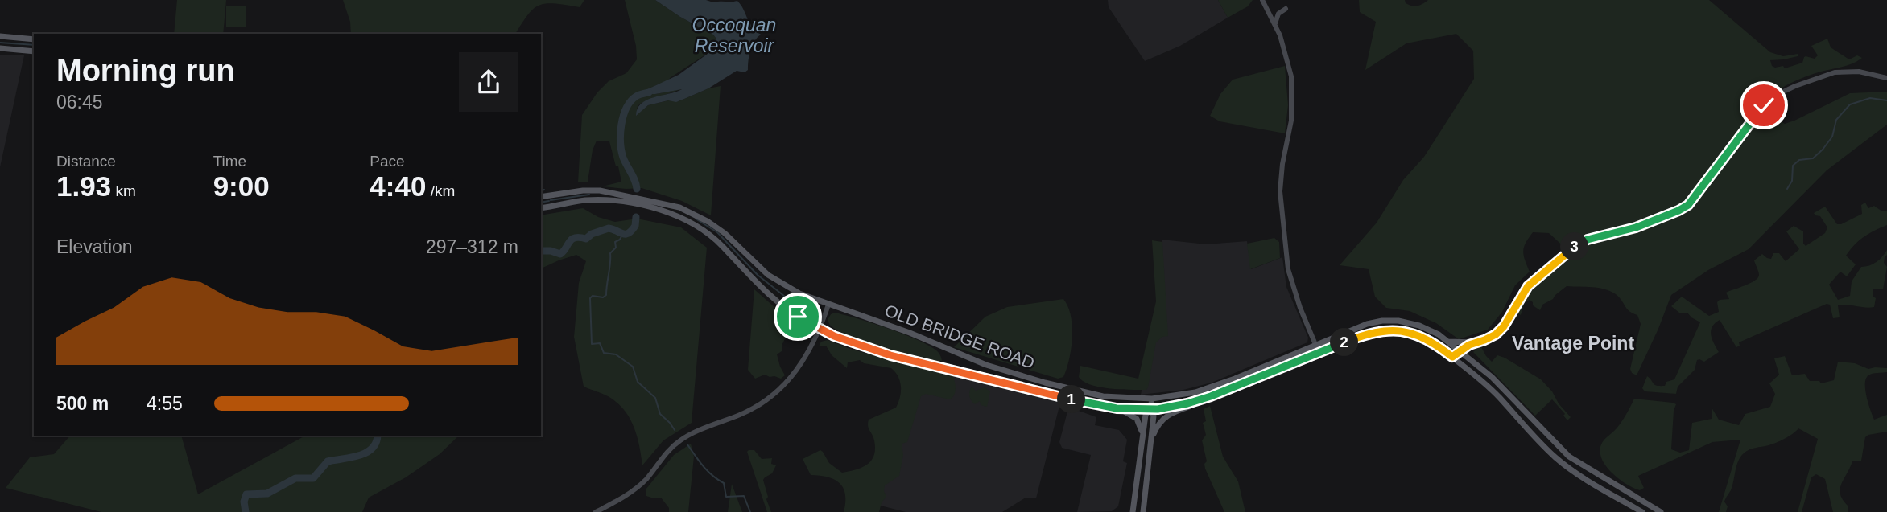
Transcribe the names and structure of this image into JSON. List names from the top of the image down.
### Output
{
  "streets": {
    "main road": ["OLD BRIDGE ROAD"]
  },
  "districts": ["Vantage Point"],
  "water": ["Occoquan Reservoir"],
  "page": {
    "heading": ["Morning run", "06:45"],
    "stats": [
      ["Distance", "1.93 km"],
      ["Time", "9:00"],
      ["Pace", "4:40 /km"]
    ],
    "chart": ["Elevation", "297–312 m"],
    "pins": ["3", "2", "1"],
    "list": [
      {
        "name": "500 m",
        "note": "4:55"
      }
    ]
  }
}
